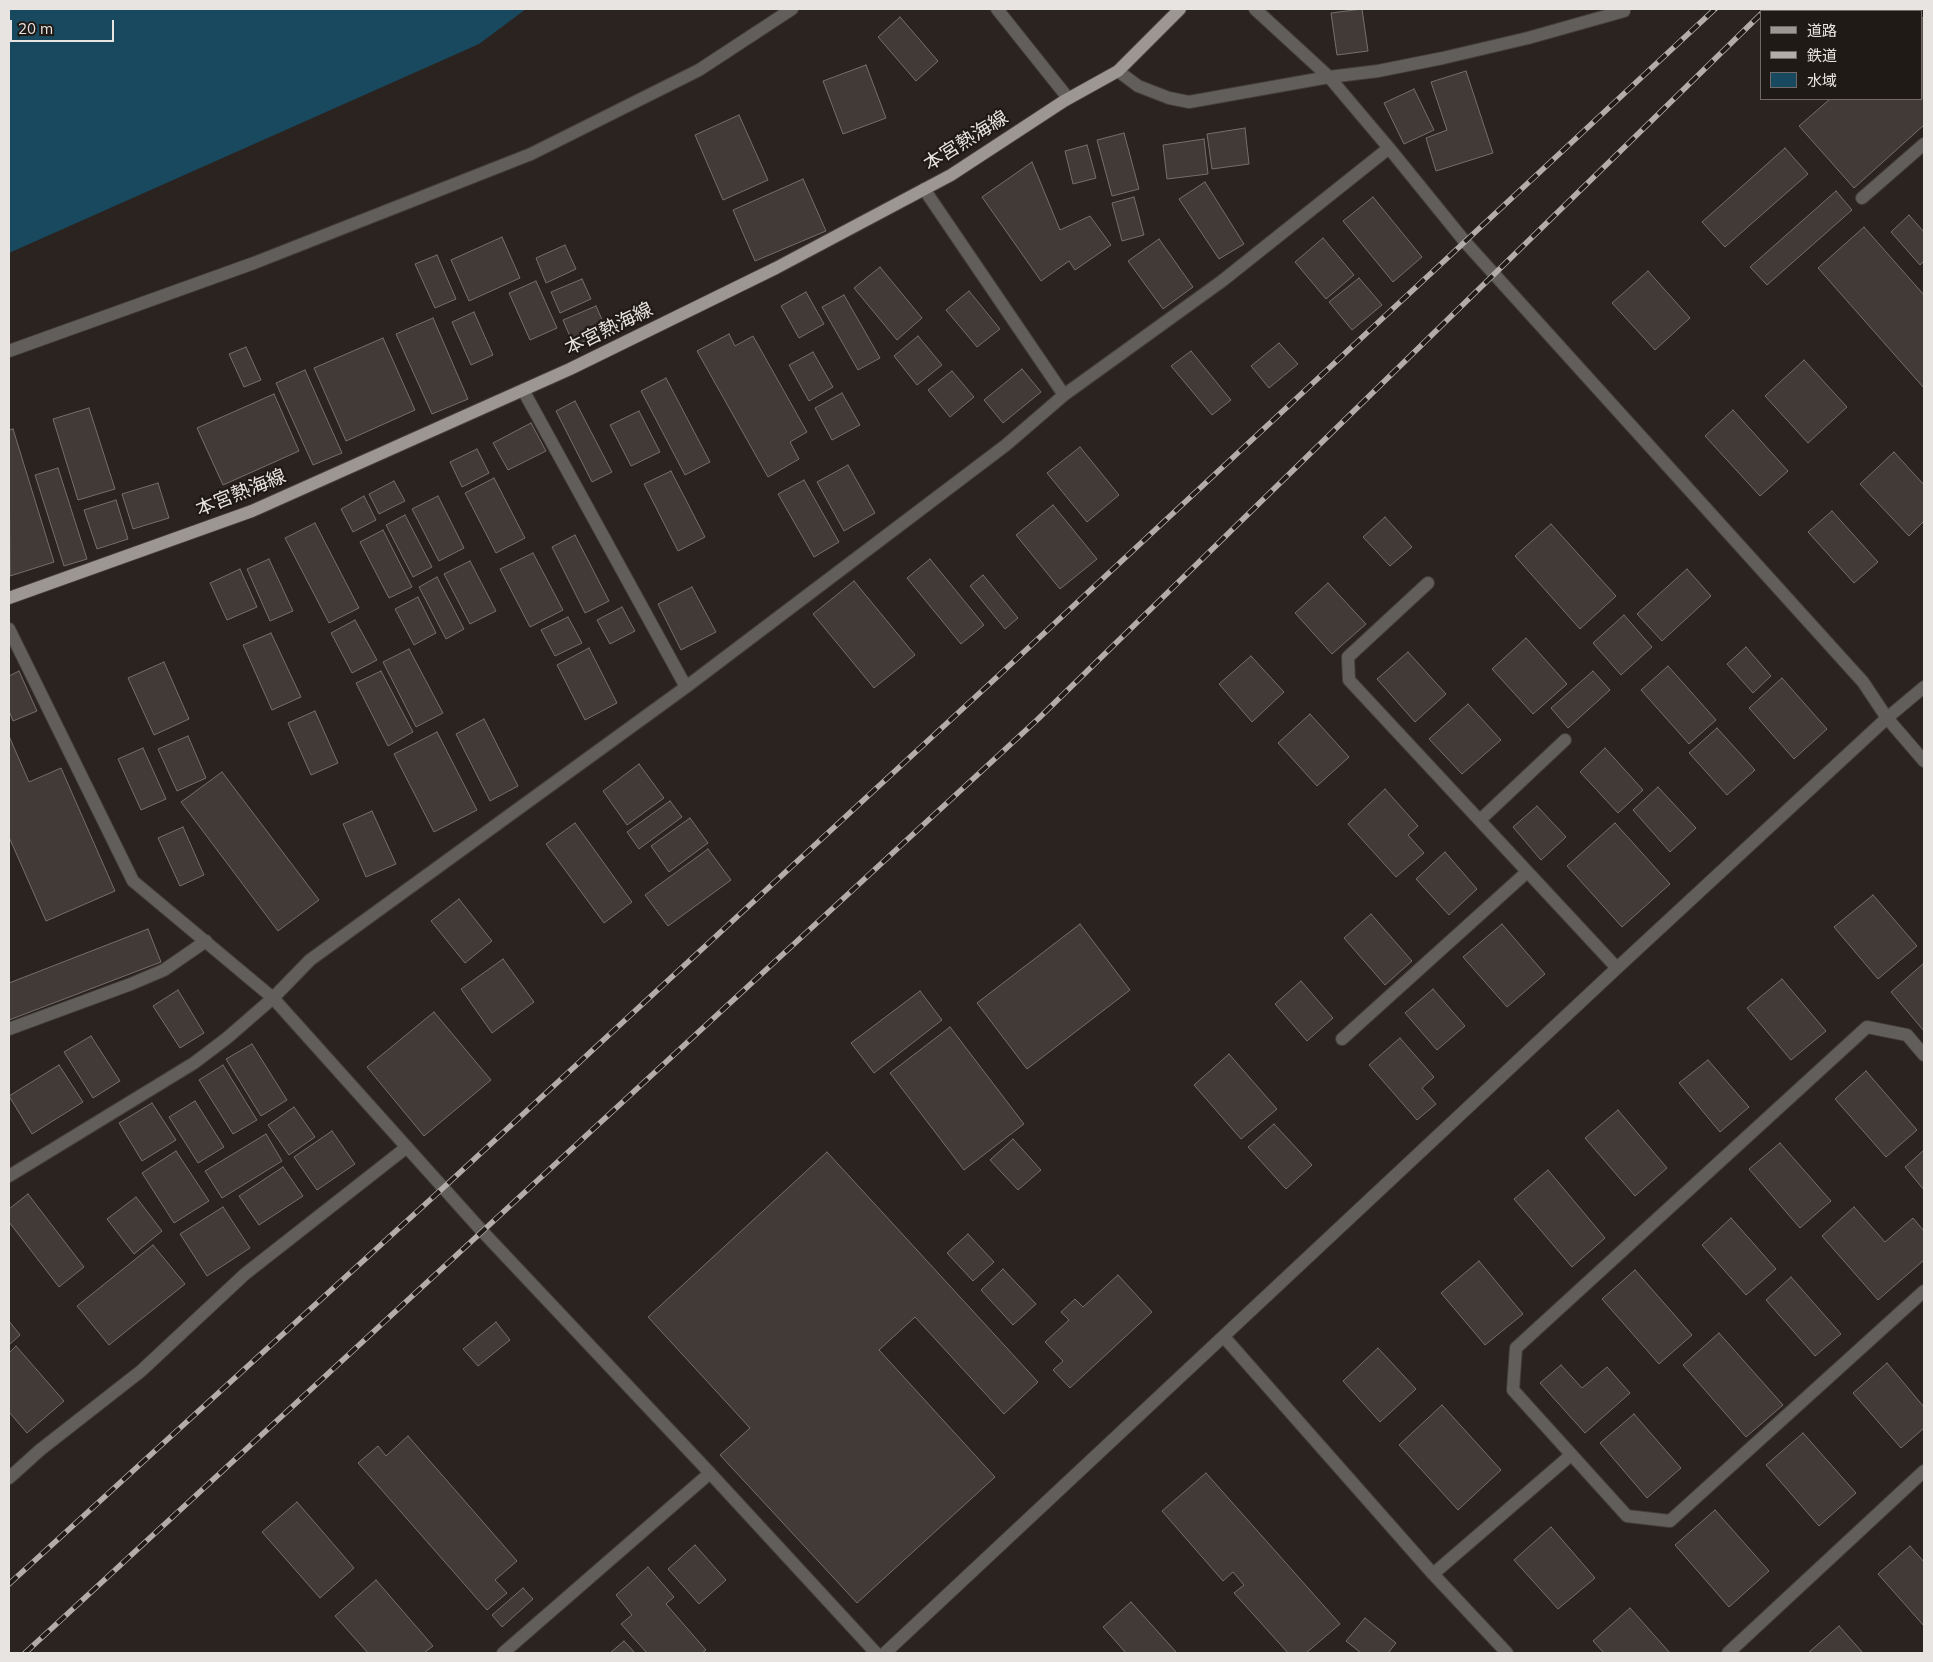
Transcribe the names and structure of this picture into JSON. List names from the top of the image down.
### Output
{
  "streets": {
    "main road": ["本宮熱海線"]
  },
  "legend": ["道路", "鉄道", "水域"],
  "scale_bar": "20 m"
}
